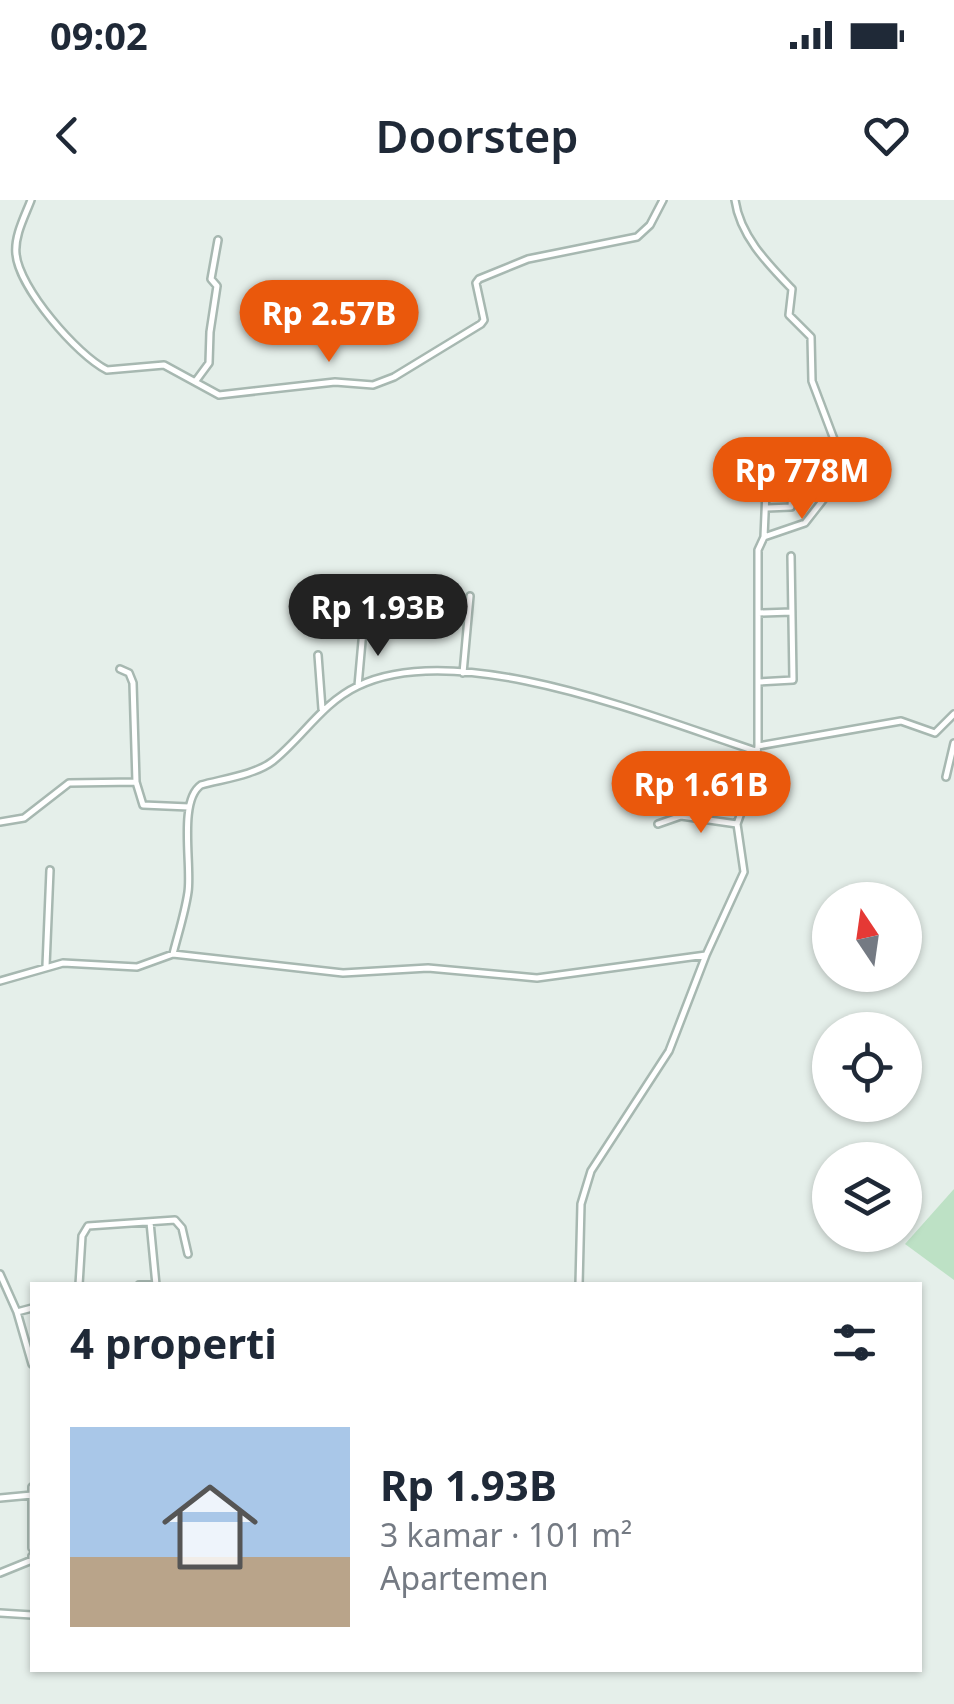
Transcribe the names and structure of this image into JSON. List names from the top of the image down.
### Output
{
  "north": "top",
  "page": {
    "status": "09:02",
    "header": "Doorstep",
    "price": [
      "Rp 2.57B",
      "Rp 778M",
      "Rp 1.93B",
      "Rp 1.61B"
    ],
    "heading": "4 properti",
    "list": [
      {
        "name": "Rp 1.93B",
        "note": "3 kamar · 101 m² · Apartemen"
      }
    ]
  }
}
